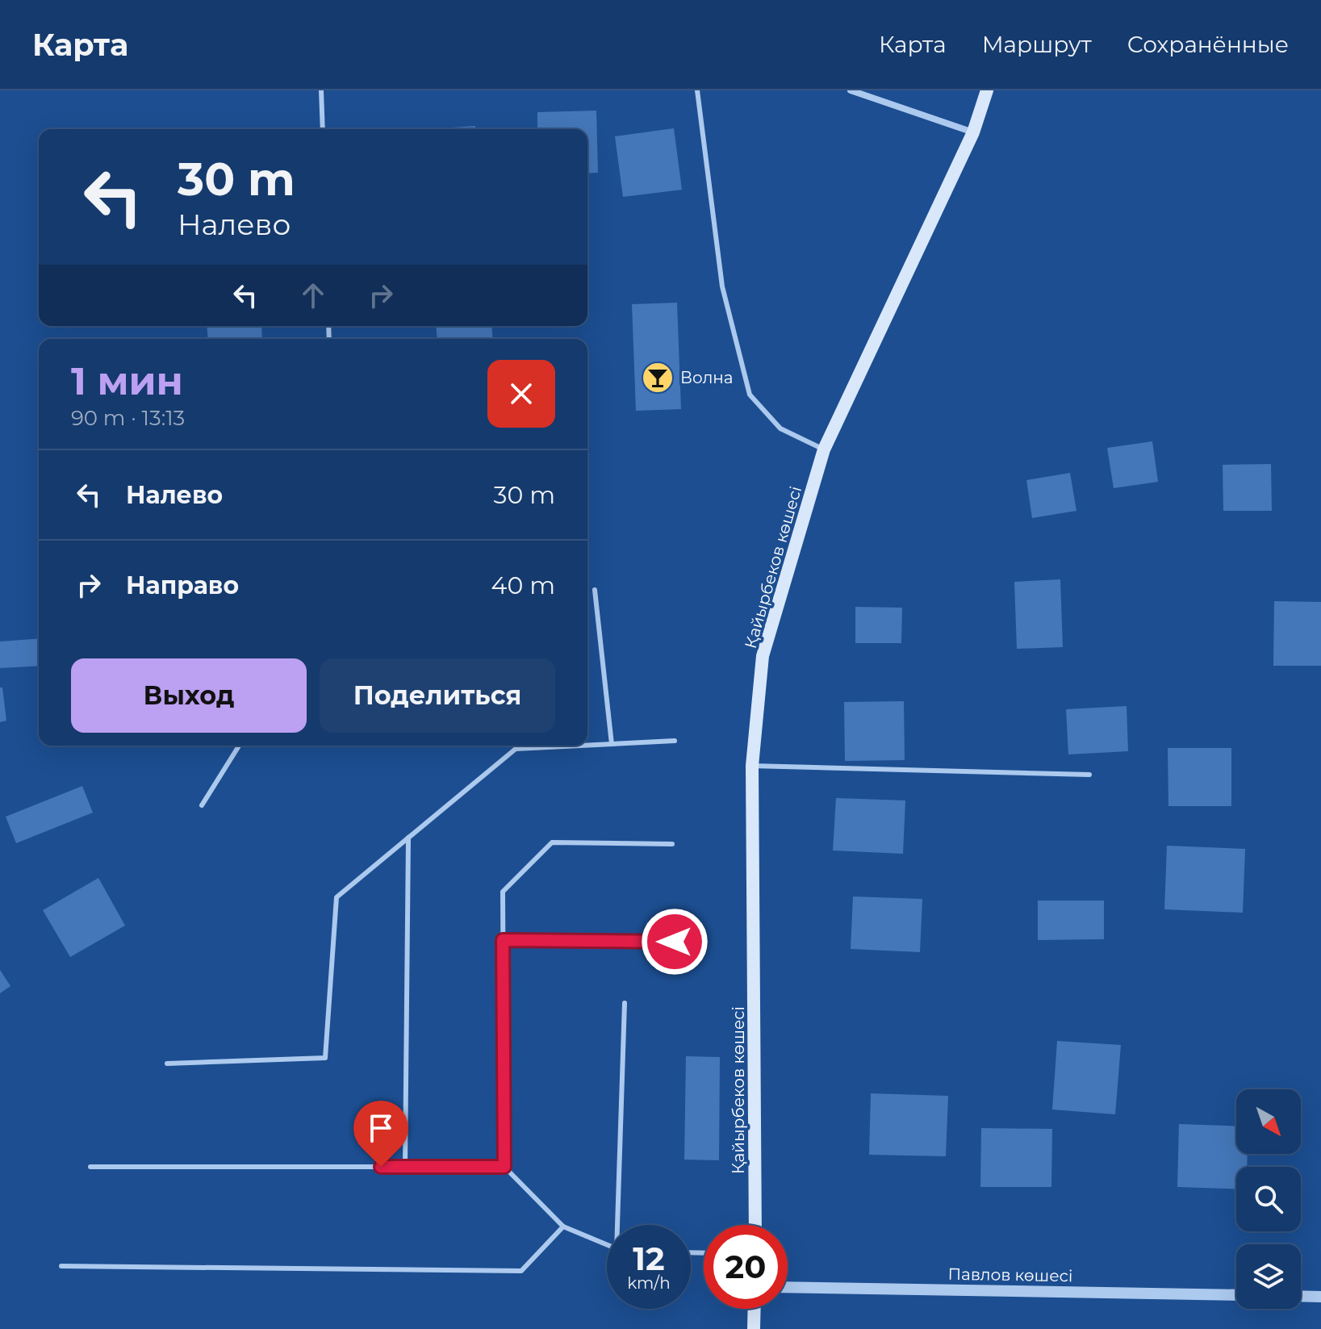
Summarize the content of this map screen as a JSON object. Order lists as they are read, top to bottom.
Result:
{
  "streets": {
    "main road": ["Қайырбеков көшесі"],
    "street": ["Павлов көшесі"]
  },
  "places": {
    "bar": ["Волна"]
  },
  "north": "bottom right",
  "page": {
    "header": "Карта",
    "nav": ["Карта", "Маршрут", "Сохранённые"],
    "turn": ["30 m", "Налево"],
    "heading": ["1 мин", "90 m · 13:13"],
    "list": [
      {
        "name": "Налево",
        "value": "30 m"
      },
      {
        "name": "Направо",
        "value": "40 m"
      }
    ],
    "buttons": ["Выход", "Поделиться"],
    "speed": "12 km/h",
    "limit": "20"
  }
}
